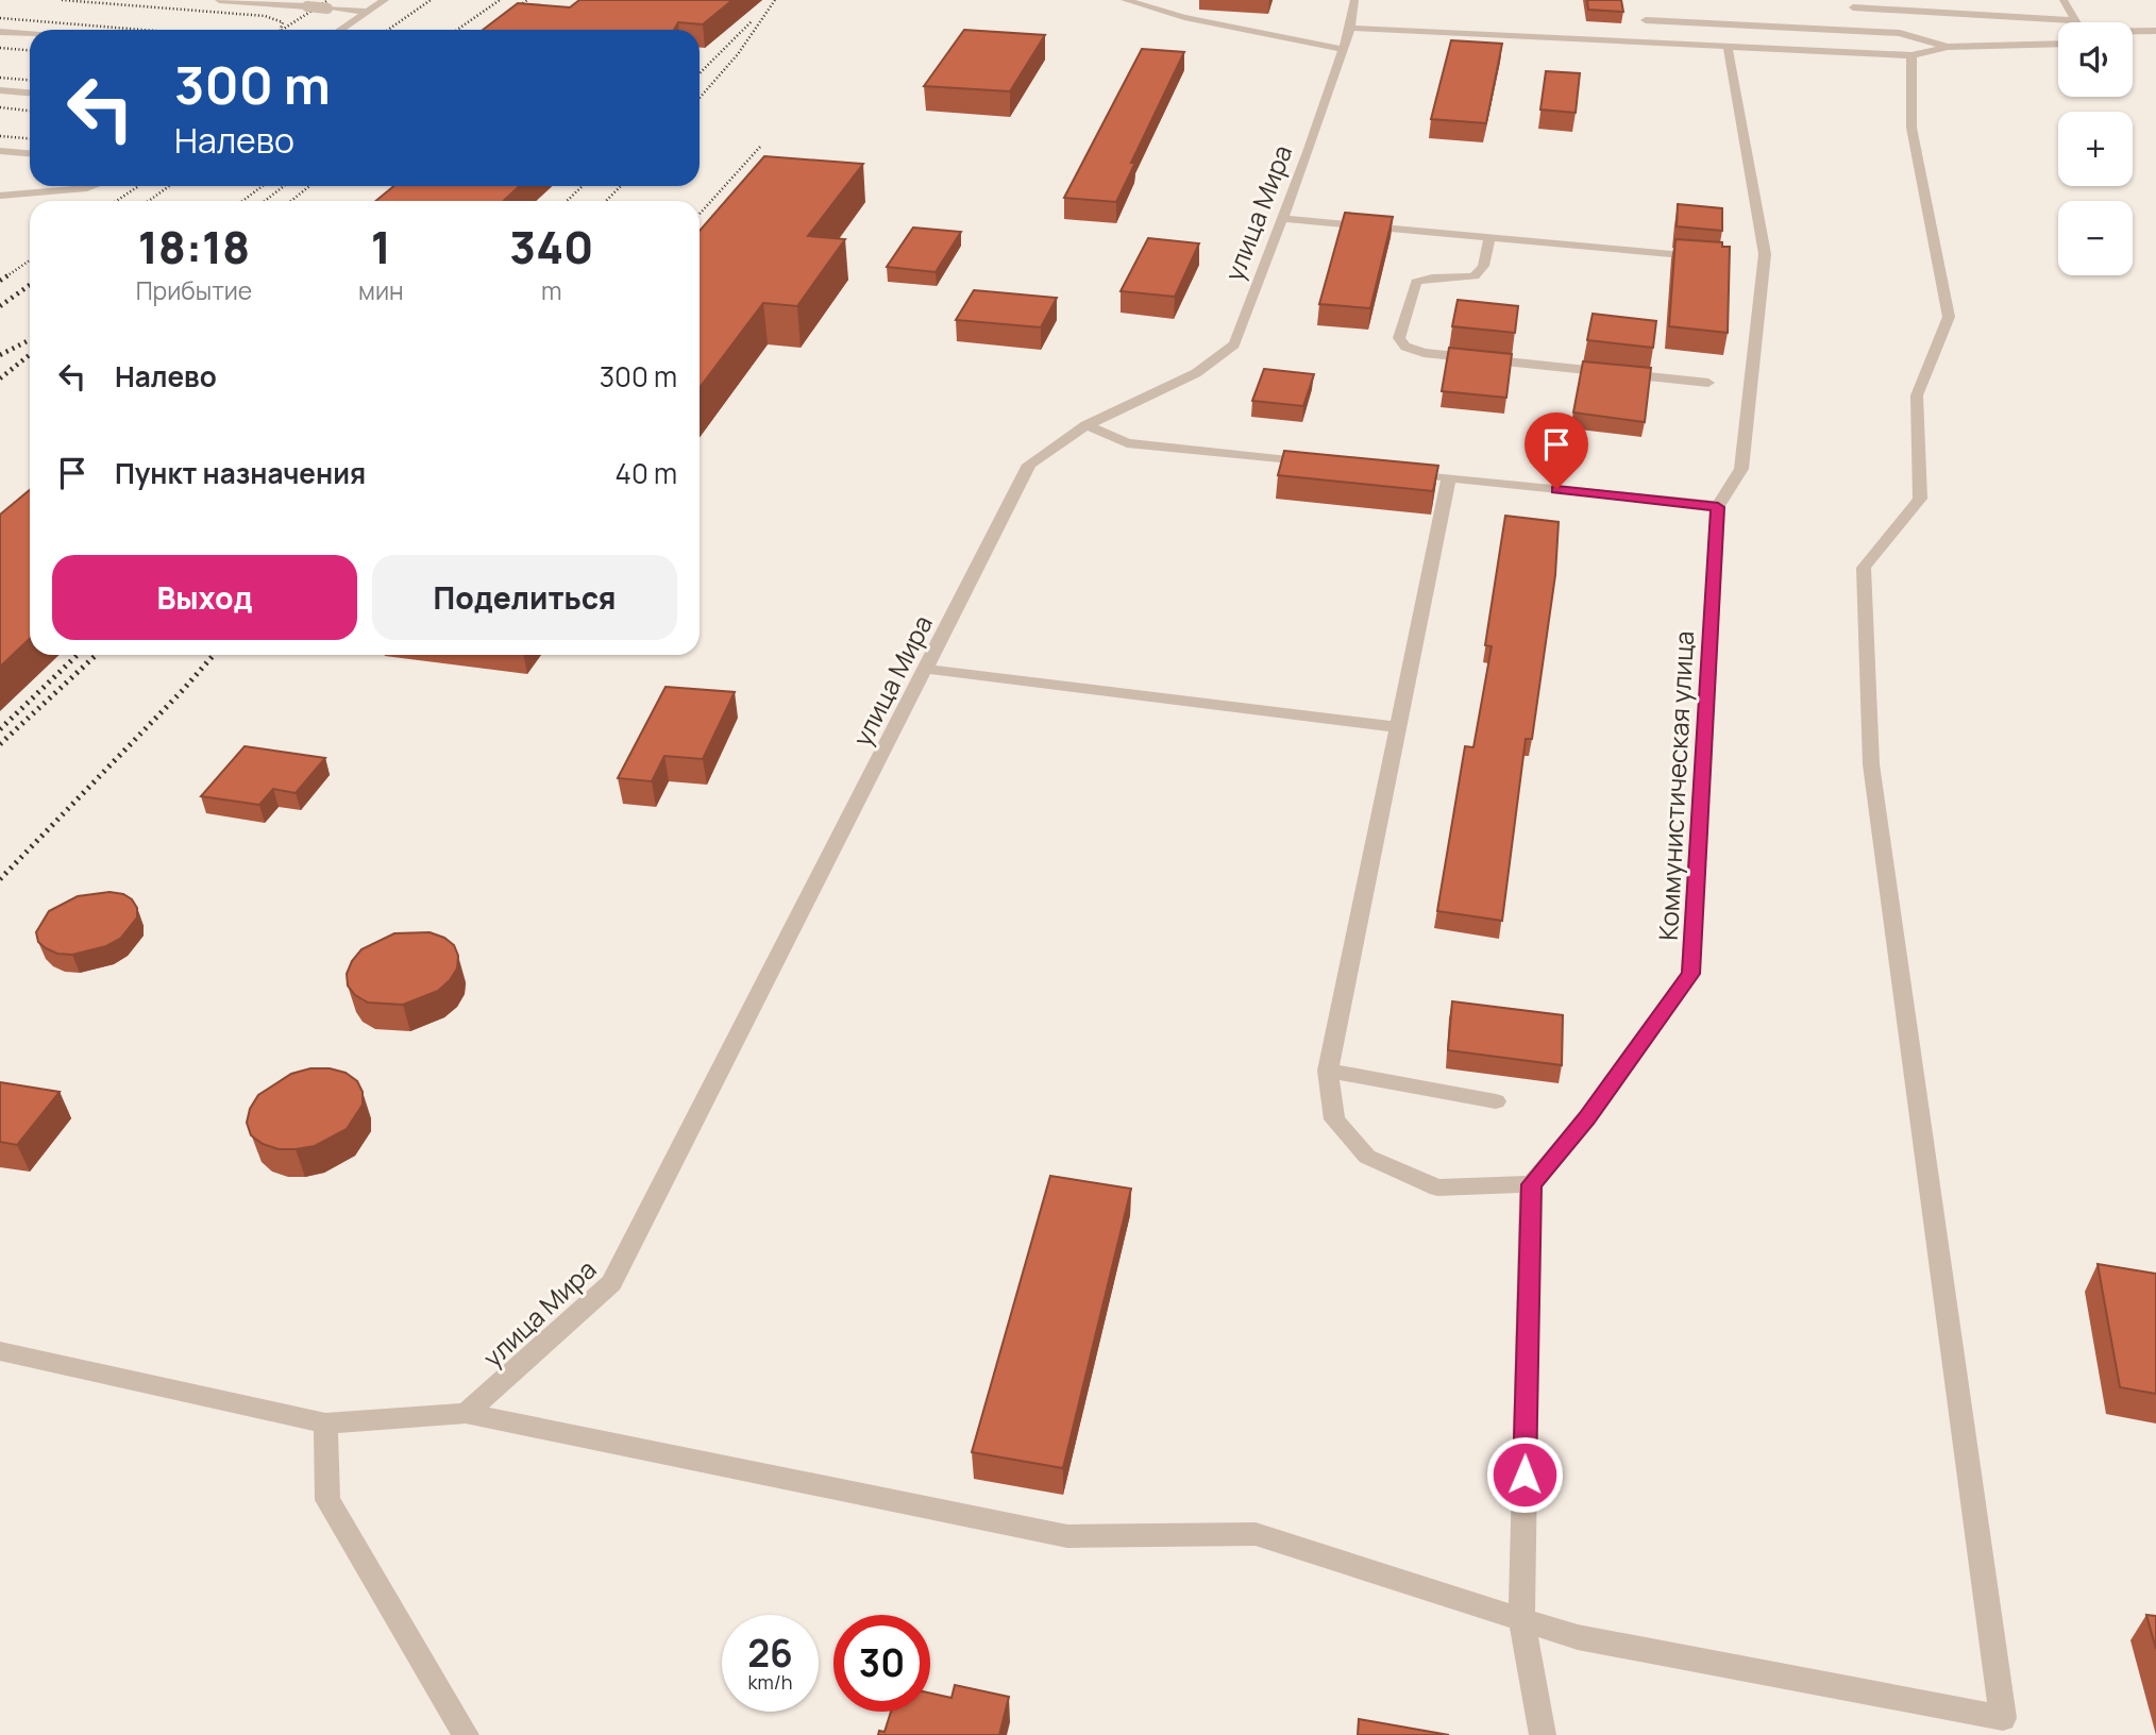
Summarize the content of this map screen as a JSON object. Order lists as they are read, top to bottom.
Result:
{
  "streets": {
    "street": ["улица Мира", "Коммунистическая улица"]
  },
  "page": {
    "map_buttons": ["+", "−"],
    "turn": ["300 m", "Налево"],
    "eta": [
      "18:18",
      "Прибытие",
      "1",
      "мин",
      "340",
      "m"
    ],
    "list": [
      {
        "name": "Налево",
        "value": "300 m"
      },
      {
        "name": "Пункт назначения",
        "value": "40 m"
      }
    ],
    "buttons": ["Выход", "Поделиться"],
    "speed": "26 km/h",
    "limit": "30"
  }
}
